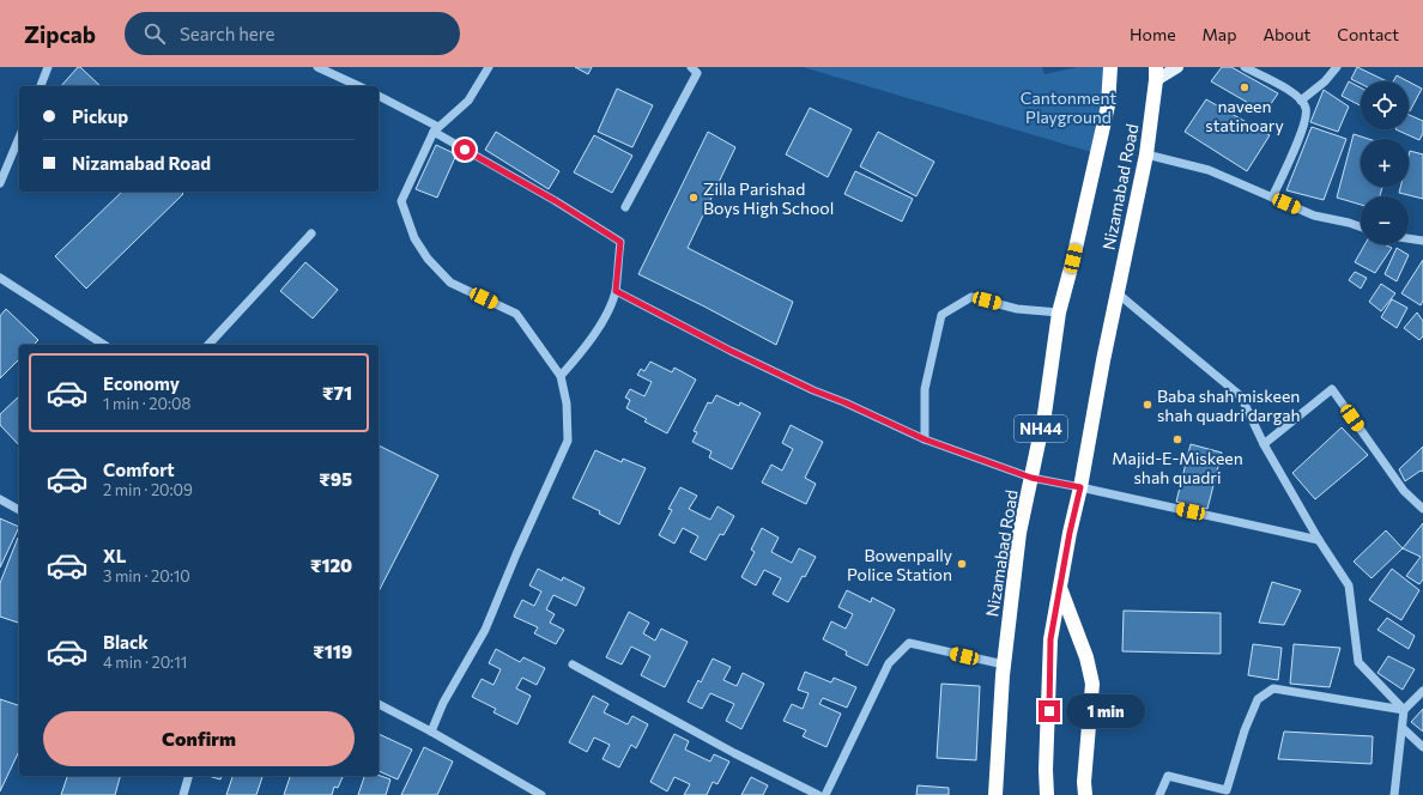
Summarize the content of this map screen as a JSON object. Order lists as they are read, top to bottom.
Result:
{
  "streets": {
    "highway": ["Nizamabad Road", "NH44"]
  },
  "parks": ["Cantonment Playground"],
  "places": [
    "naveen statinoary",
    "Zilla Parishad Boys High School",
    "Baba shah miskeen shah quadri dargah",
    "Majid-E-Miskeen shah quadri",
    "Bowenpally Police Station"
  ],
  "page": {
    "header": "Zipcab",
    "search": "Search here",
    "nav": [
      "Home",
      "Map",
      "About",
      "Contact"
    ],
    "map_buttons": ["+", "−"],
    "banner": ["Pickup", "Nizamabad Road"],
    "list": [
      {
        "name": "Economy",
        "note": "1 min · 20:08",
        "value": "₹71"
      },
      {
        "name": "Comfort",
        "note": "2 min · 20:09",
        "value": "₹95"
      },
      {
        "name": "XL",
        "note": "3 min · 20:10",
        "value": "₹120"
      },
      {
        "name": "Black",
        "note": "4 min · 20:11",
        "value": "₹119"
      }
    ],
    "bubble": "1 min",
    "buttons": "Confirm"
  }
}
